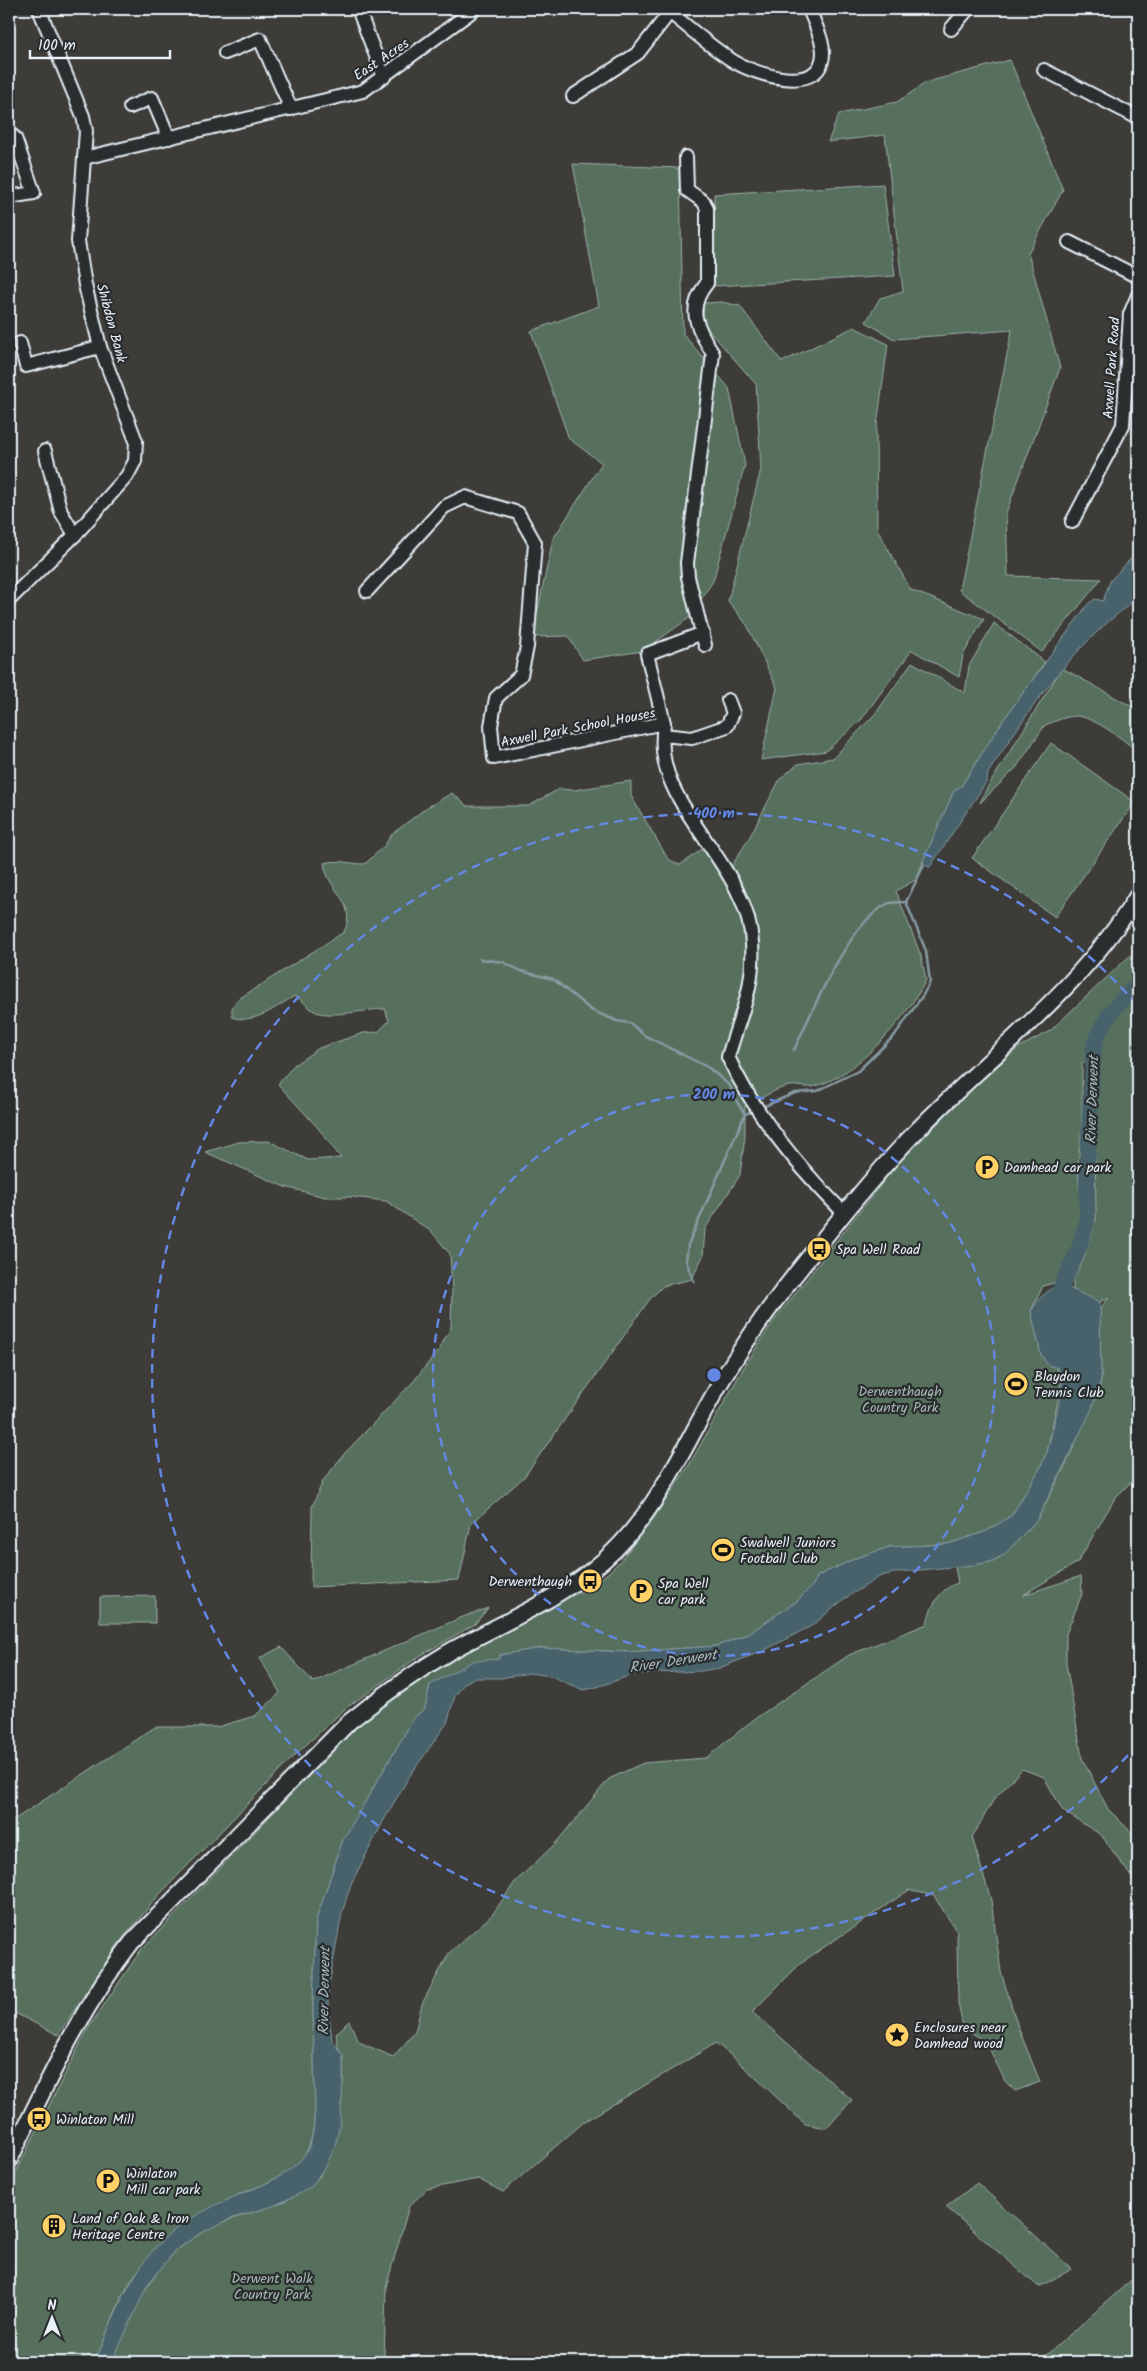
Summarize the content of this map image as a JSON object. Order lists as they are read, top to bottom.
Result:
{
  "streets": {
    "street": [
      "East Acres",
      "Shibdon Bank",
      "Axwell Park Road",
      "Axwell Park School Houses"
    ]
  },
  "crossings": [
    ["East Acres", "Shibdon Bank"]
  ],
  "water": ["River Derwent"],
  "parks": ["Derwenthaugh Country Park", "Derwent Walk Country Park"],
  "places": {
    "parking": ["Damhead car park", "Spa Well car park", "Winlaton Mill car park"],
    "bus stop": ["Spa Well Road", "Derwenthaugh", "Winlaton Mill"],
    "sports": ["Blaydon Tennis Club", "Swalwell Juniors Football Club"],
    "place": ["Enclosures near Damhead wood"],
    "building": ["Land of Oak & Iron Heritage Centre"]
  },
  "scale_bar": "100 m",
  "north": "top",
  "rings": ["400 m", "200 m"]
}
